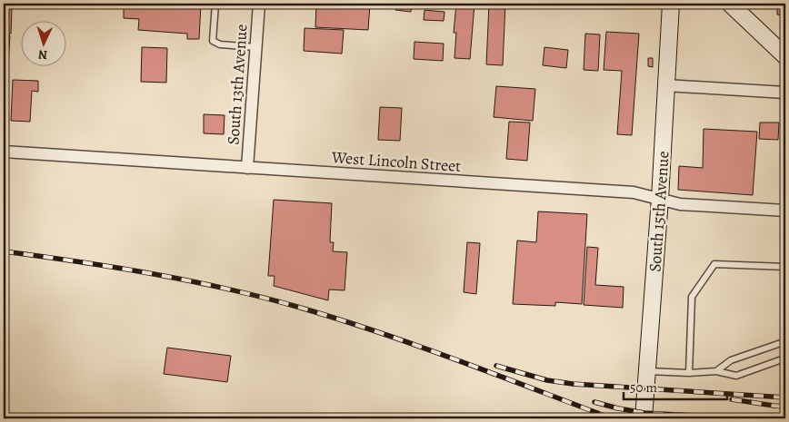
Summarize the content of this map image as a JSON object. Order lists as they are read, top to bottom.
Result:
{
  "streets": {
    "main road": ["South 15th Avenue"],
    "street": ["South 13th Avenue", "West Lincoln Street"]
  },
  "crossings": [
    ["South 13th Avenue", "West Lincoln Street"],
    ["West Lincoln Street", "South 15th Avenue"]
  ],
  "scale_bar": "50 m",
  "north": "bottom"
}
